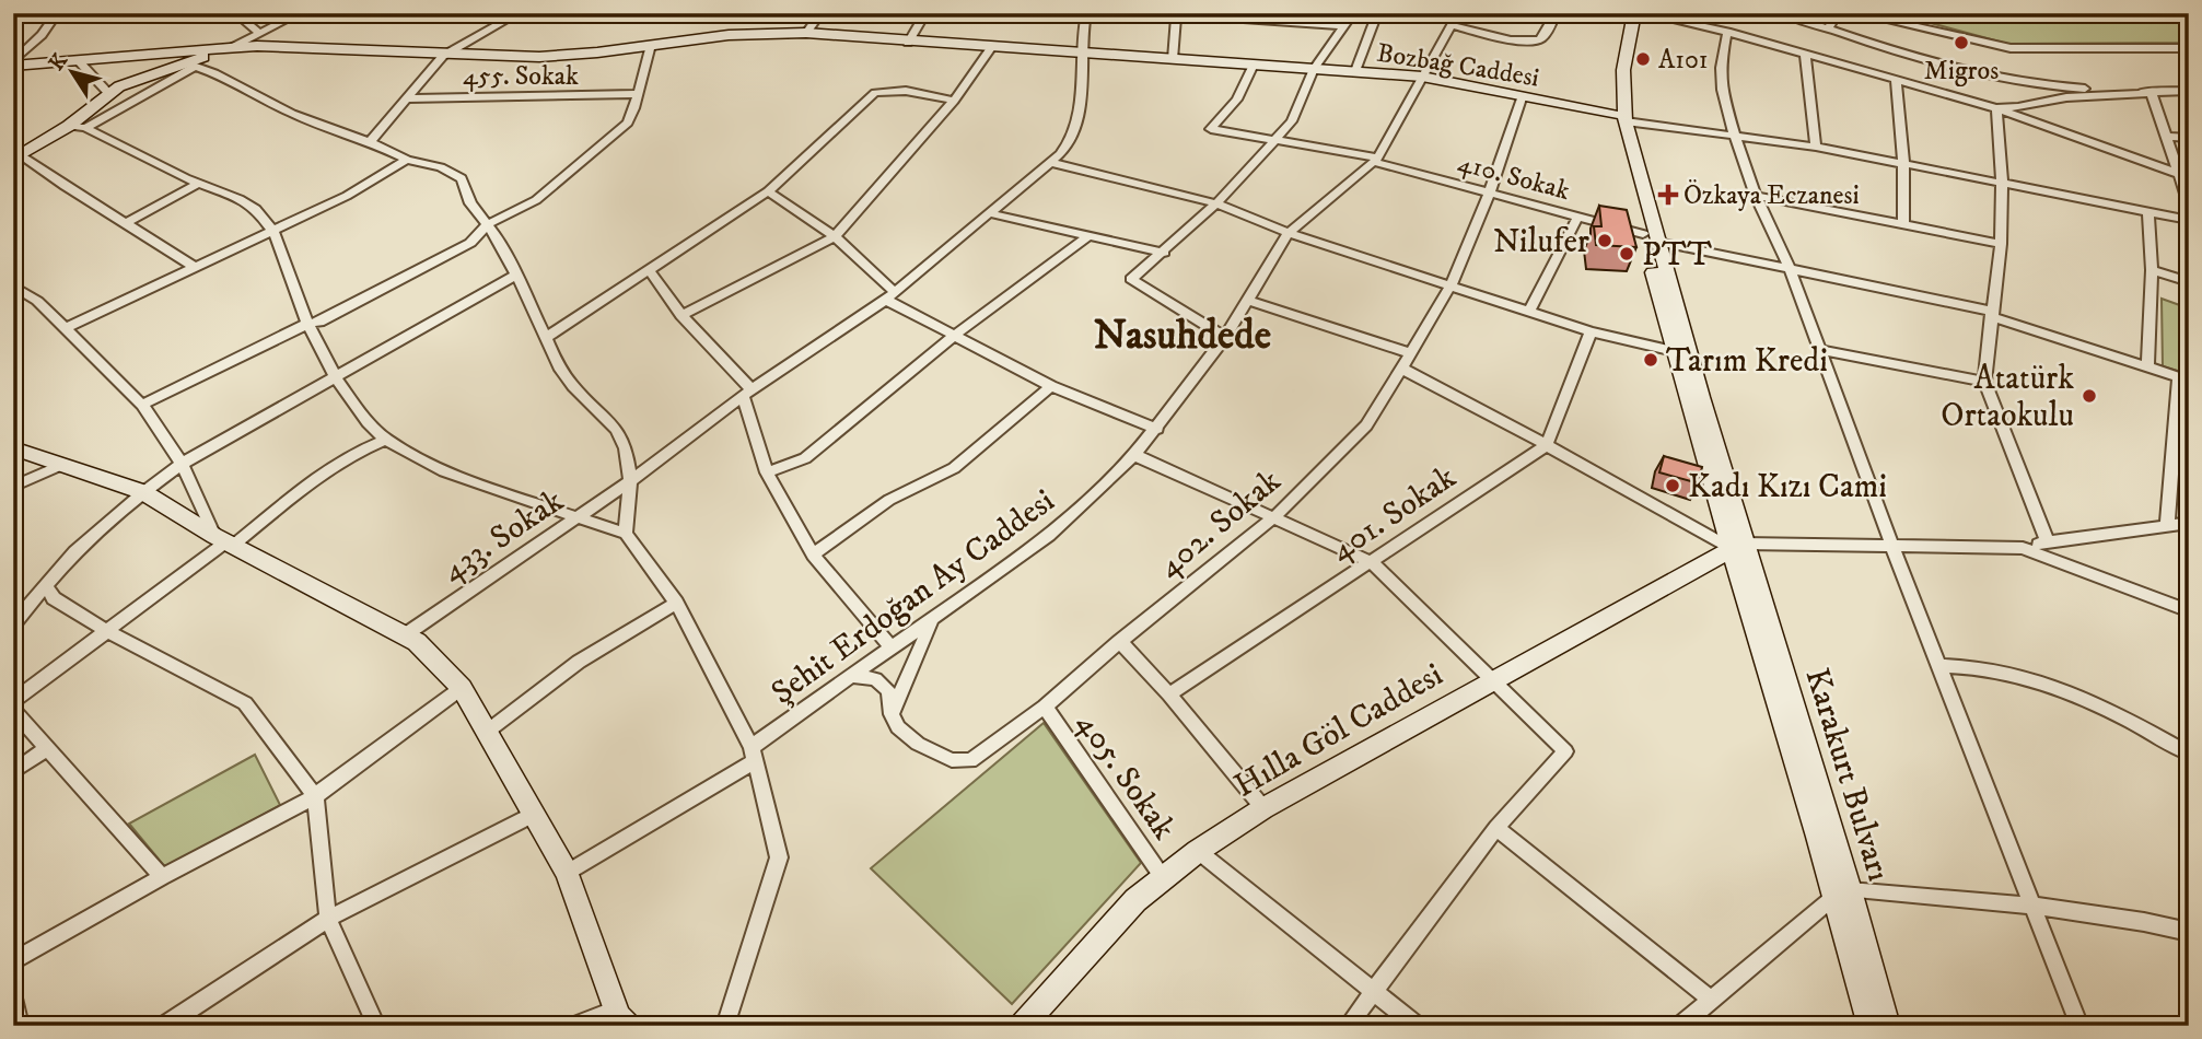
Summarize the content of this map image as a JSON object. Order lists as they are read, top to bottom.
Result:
{
  "streets": {
    "street": [
      "Bozbağ Caddesi",
      "455. Sokak",
      "410. Sokak",
      "401. Sokak",
      "402. Sokak",
      "433. Sokak",
      "Şehit Erdoğan Ay Caddesi",
      "Hılla Göl Caddesi",
      "Karakurt Bulvarı",
      "405. Sokak"
    ]
  },
  "crossings": [
    ["Bozbağ Caddesi", "410. Sokak"],
    ["Bozbağ Caddesi", "402. Sokak"],
    ["Bozbağ Caddesi", "433. Sokak"],
    ["Bozbağ Caddesi", "Şehit Erdoğan Ay Caddesi"],
    ["410. Sokak", "402. Sokak"],
    ["410. Sokak", "Şehit Erdoğan Ay Caddesi"],
    ["402. Sokak", "405. Sokak"],
    ["Hılla Göl Caddesi", "Karakurt Bulvarı"],
    ["Hılla Göl Caddesi", "405. Sokak"]
  ],
  "districts": ["Nasuhdede"],
  "places": {
    "other": [
      "Migros",
      "A101",
      "Nilufer",
      "PTT",
      "Tarım Kredi",
      "Atatürk Ortaokulu",
      "Kadı Kızı Cami"
    ],
    "health": ["Özkaya Eczanesi"]
  },
  "north": "top left"
}
